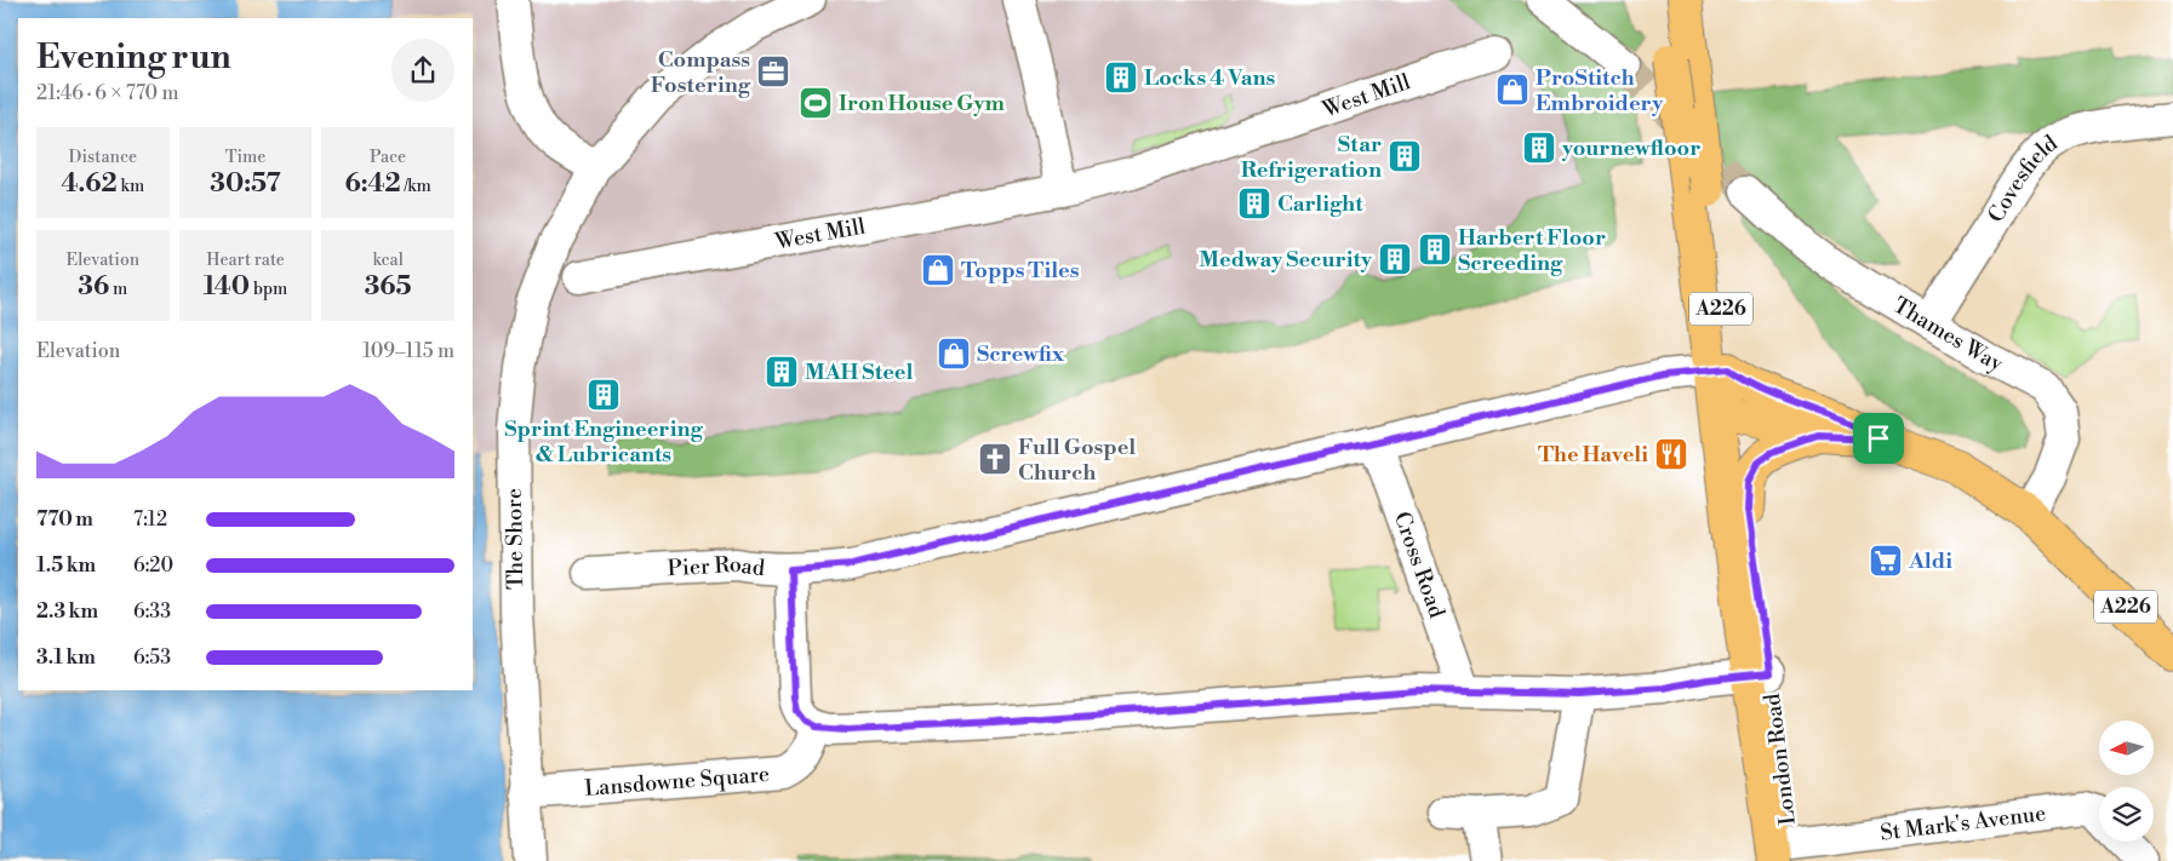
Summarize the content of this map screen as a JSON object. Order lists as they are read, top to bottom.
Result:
{
  "streets": {
    "main road": ["A226", "London Road"],
    "street": [
      "West Mill",
      "Covesfield",
      "Thames Way",
      "The Shore",
      "Cross Road",
      "Pier Road",
      "Lansdowne Square",
      "St Mark's Avenue"
    ]
  },
  "crossings": [
    ["Covesfield", "Thames Way"],
    ["A226", "Thames Way"],
    ["A226", "Pier Road"],
    ["A226", "London Road"],
    ["The Shore", "Lansdowne Square"],
    ["Cross Road", "Pier Road"],
    ["Pier Road", "London Road"],
    ["London Road", "St Mark's Avenue"]
  ],
  "places": {
    "office": ["Compass Fostering"],
    "building": [
      "Locks 4 Vans",
      "yournewfloor",
      "Star Refrigeration",
      "Carlight",
      "Harbert Floor Screeding",
      "Medway Security",
      "MAH Steel",
      "Sprint Engineering & Lubricants"
    ],
    "shop": ["ProStitch Embroidery", "Topps Tiles", "Screwfix"],
    "sports": ["Iron House Gym"],
    "restaurant": ["The Haveli"],
    "church": ["Full Gospel Church"],
    "supermarket": ["Aldi"]
  },
  "north": "left",
  "page": {
    "heading": ["Evening run", "21:46 · 6 × 770 m"],
    "stats": [
      ["Distance", "4.62 km"],
      ["Time", "30:57"],
      ["Pace", "6:42 /km"],
      ["Elevation", "36 m"],
      ["Heart rate", "140 bpm"],
      ["kcal", "365"]
    ],
    "chart": ["Elevation", "109–115 m"],
    "list": [
      {
        "name": "770 m",
        "note": "7:12"
      },
      {
        "name": "1.5 km",
        "note": "6:20"
      },
      {
        "name": "2.3 km",
        "note": "6:33"
      },
      {
        "name": "3.1 km",
        "note": "6:53"
      }
    ]
  }
}
